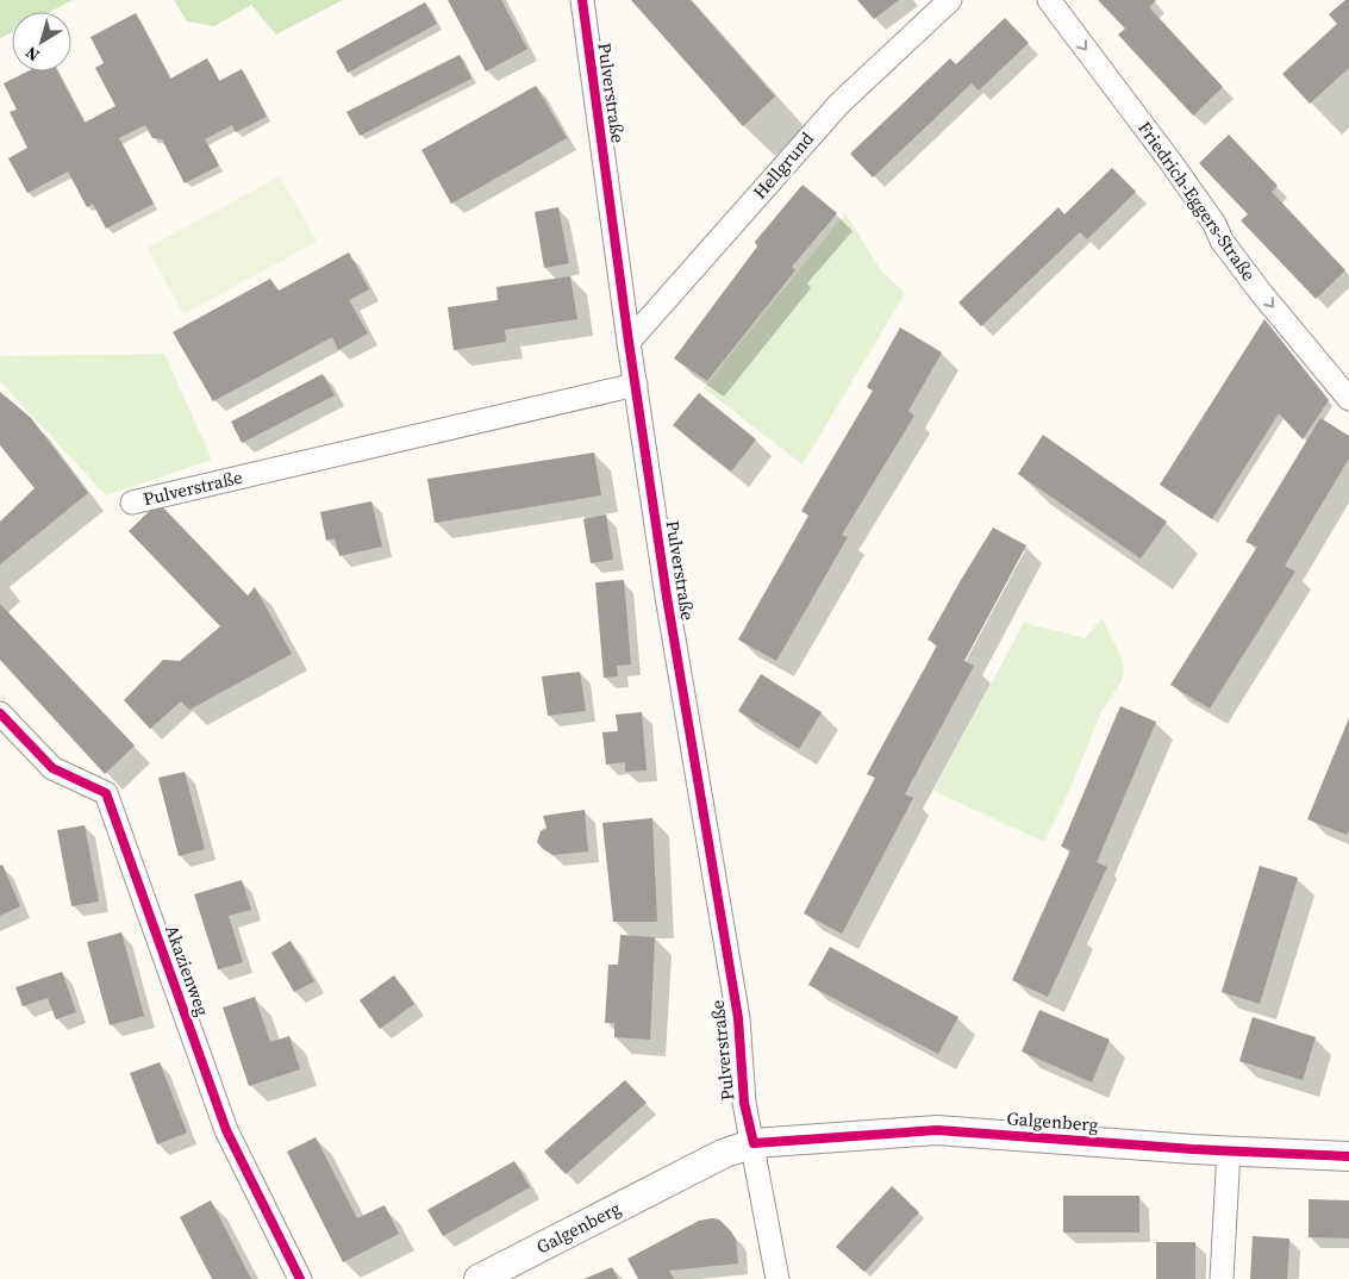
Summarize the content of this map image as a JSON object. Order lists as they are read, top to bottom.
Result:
{
  "streets": {
    "street": [
      "Pulverstraße",
      "Hellgrund",
      "Friedrich-Eggers-Straße",
      "Akazienweg",
      "Galgenberg"
    ]
  },
  "crossings": [
    ["Pulverstraße", "Hellgrund"],
    ["Pulverstraße", "Galgenberg"]
  ],
  "one_way": ["Friedrich-Eggers-Straße"],
  "north": "bottom left"
}
